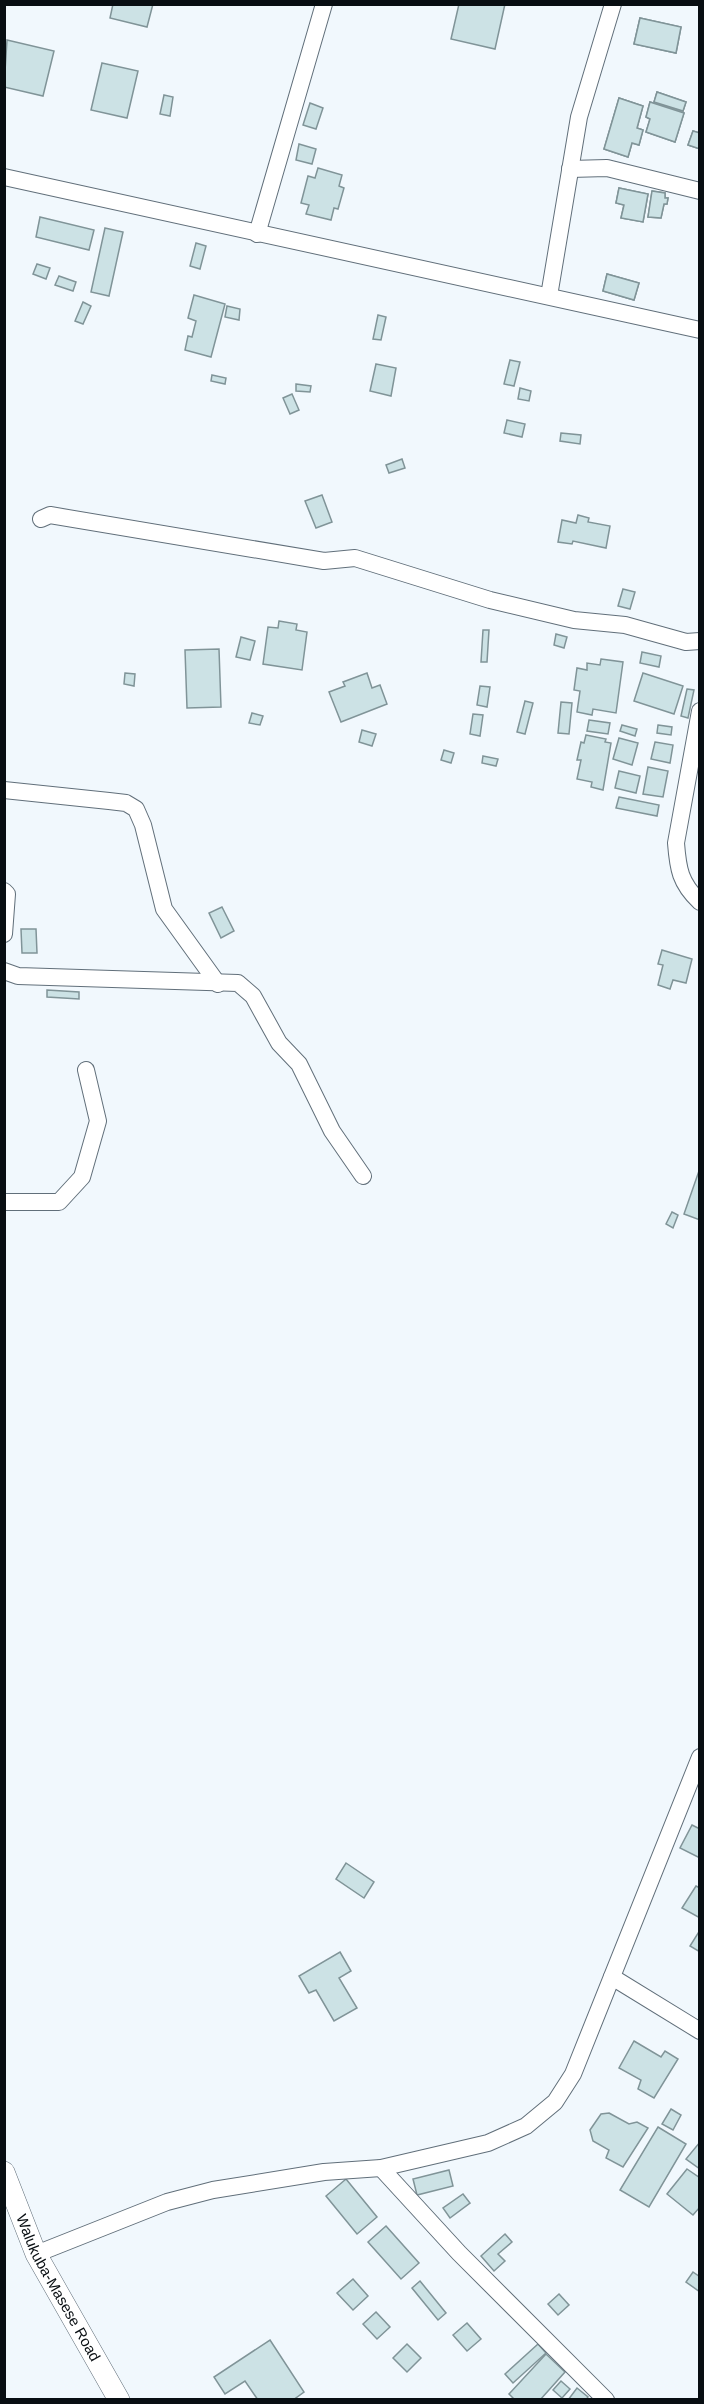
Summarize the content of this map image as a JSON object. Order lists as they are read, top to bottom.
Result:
{
  "streets": {
    "street": ["Walukuba-Masese Road"]
  }
}
